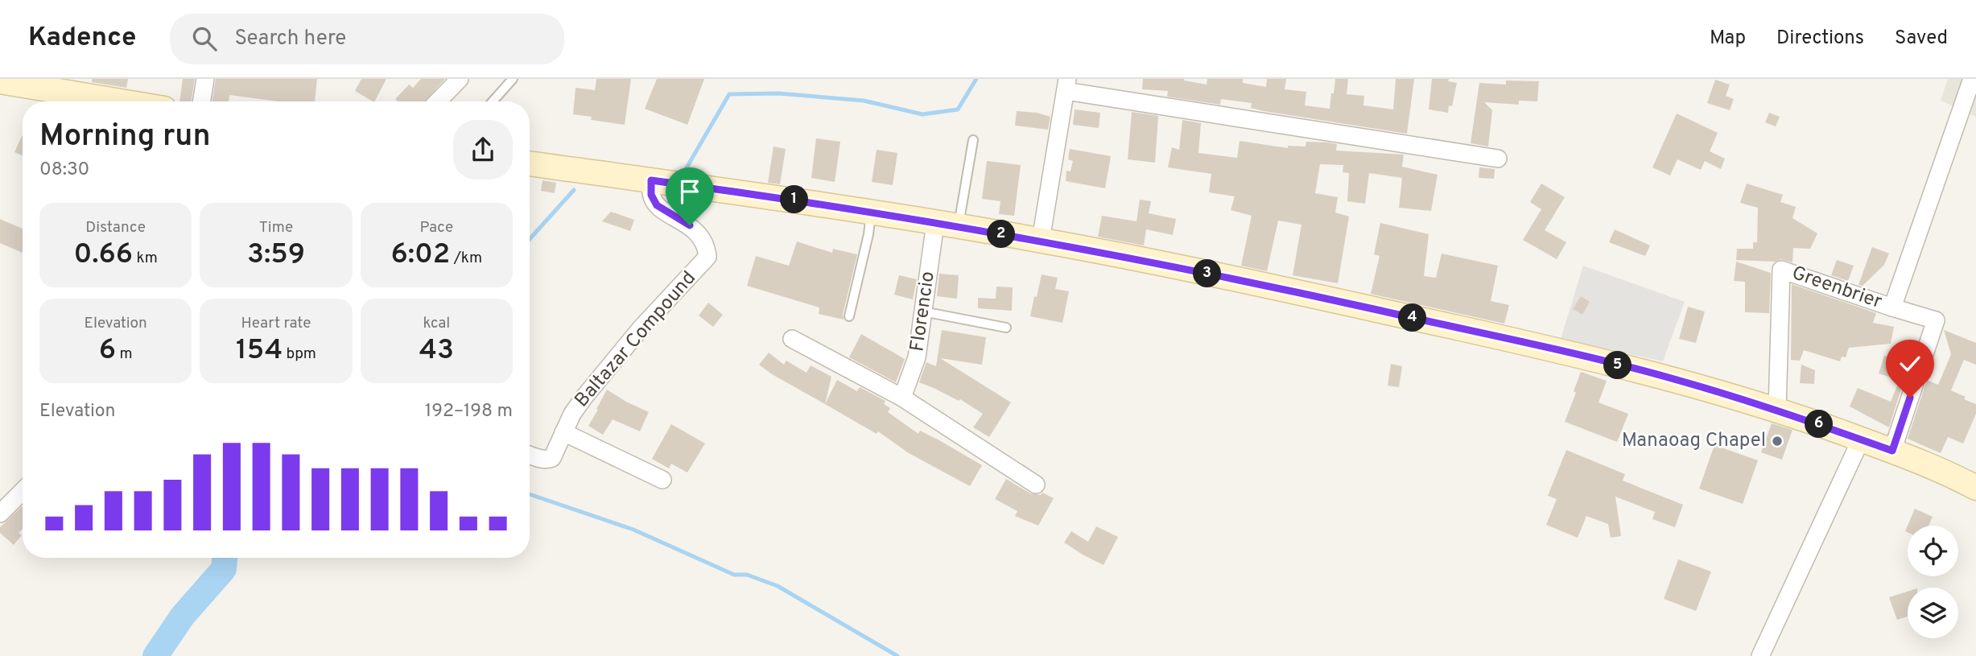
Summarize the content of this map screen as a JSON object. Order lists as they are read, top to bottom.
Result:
{
  "streets": {
    "street": ["Greenbrier", "Florencio", "Baltazar Compound"]
  },
  "places": ["Manaoag Chapel"],
  "page": {
    "header": "Kadence",
    "search": "Search here",
    "nav": ["Map", "Directions", "Saved"],
    "heading": ["Morning run", "08:30"],
    "pins": [
      "1",
      "2",
      "3",
      "4",
      "5",
      "6"
    ],
    "stats": [
      ["Distance", "0.66 km"],
      ["Time", "3:59"],
      ["Pace", "6:02 /km"],
      ["Elevation", "6 m"],
      ["Heart rate", "154 bpm"],
      ["kcal", "43"]
    ],
    "chart": ["Elevation", "192–198 m"]
  }
}
